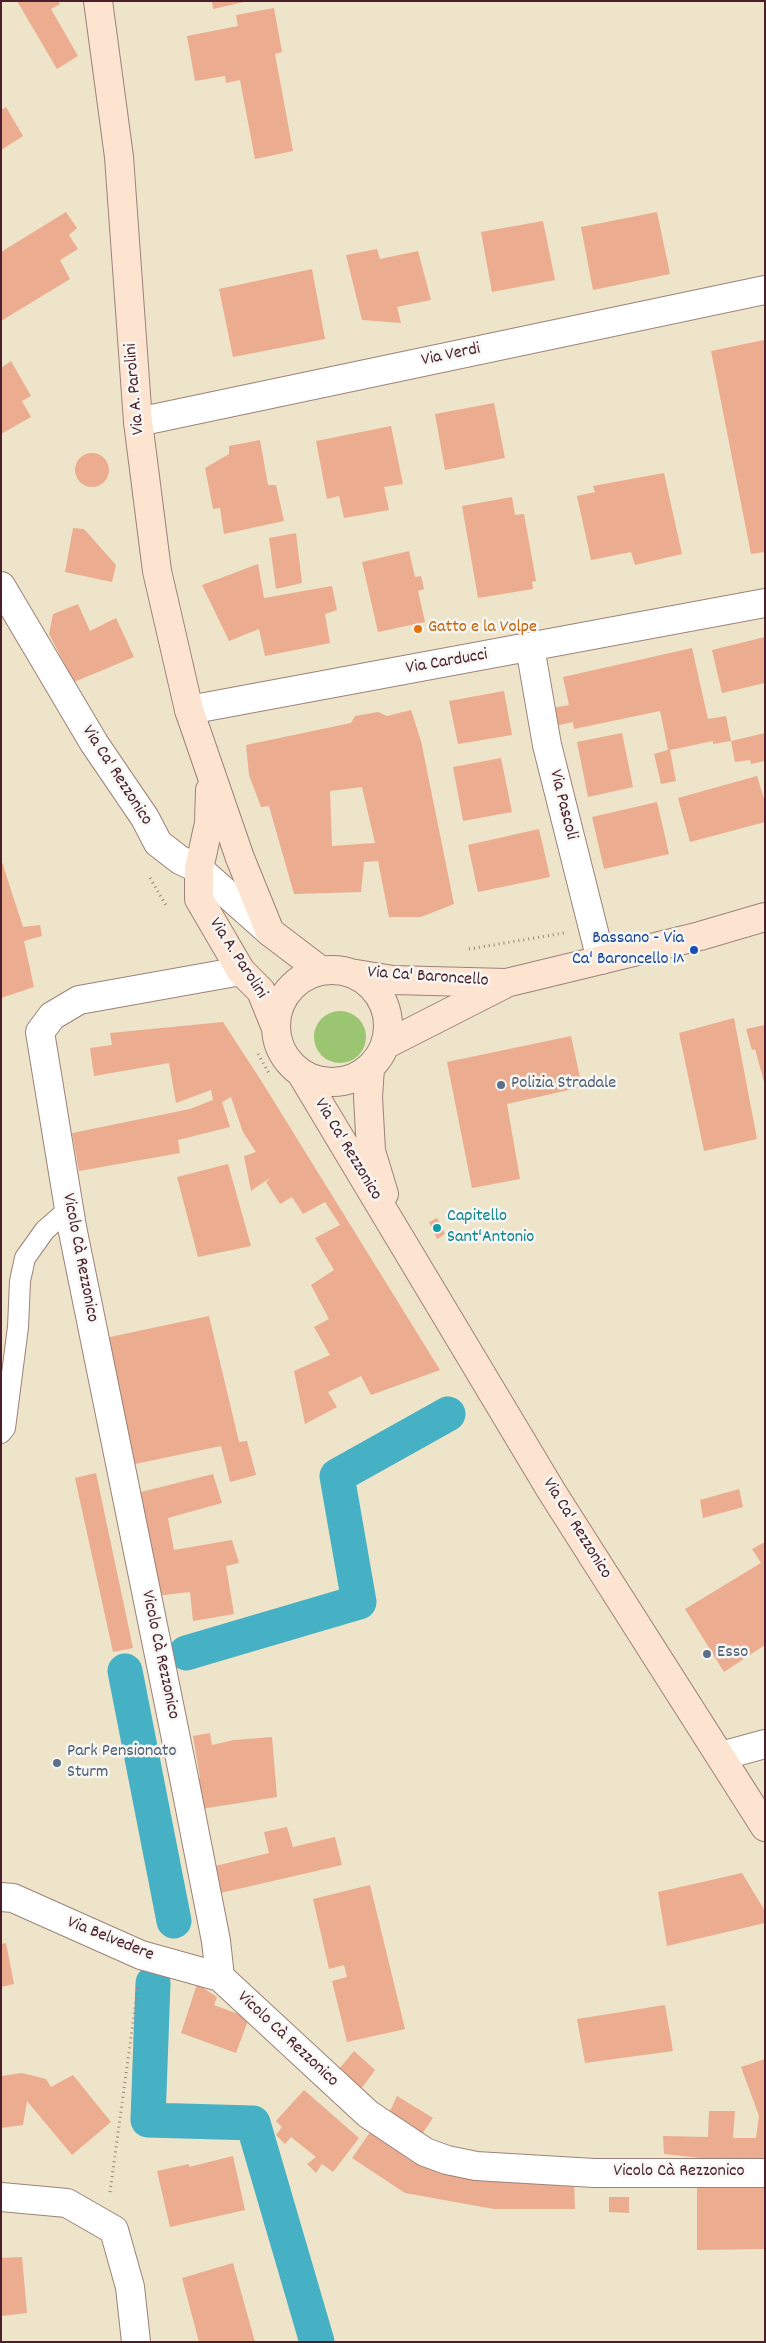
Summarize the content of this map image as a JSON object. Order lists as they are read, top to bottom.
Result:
{
  "streets": {
    "main road": ["Via A. Parolini", "Via Ca' Rezzonico", "Via Ca' Baroncello"],
    "street": [
      "Via Verdi",
      "Via Carducci",
      "Via Pascoli",
      "Vicolo Cà Rezzonico",
      "Via Belvedere"
    ]
  },
  "crossings": [
    ["Via Verdi", "Via A. Parolini"],
    ["Via A. Parolini", "Via Carducci"],
    ["Via A. Parolini", "Via Ca' Rezzonico"],
    ["Via A. Parolini", "Via Ca' Baroncello"],
    ["Via A. Parolini", "Vicolo Cà Rezzonico"],
    ["Via Carducci", "Via Pascoli"],
    ["Via Ca' Rezzonico", "Via Ca' Baroncello"],
    ["Via Pascoli", "Via Ca' Baroncello"],
    ["Vicolo Cà Rezzonico", "Via Belvedere"]
  ],
  "places": [
    "Gatto e la Volpe",
    "Bassano - Via Ca' Baroncello 1^",
    "Polizia Stradale",
    "Capitello Sant'Antonio",
    "Esso",
    "Park Pensionato Sturm"
  ]
}
